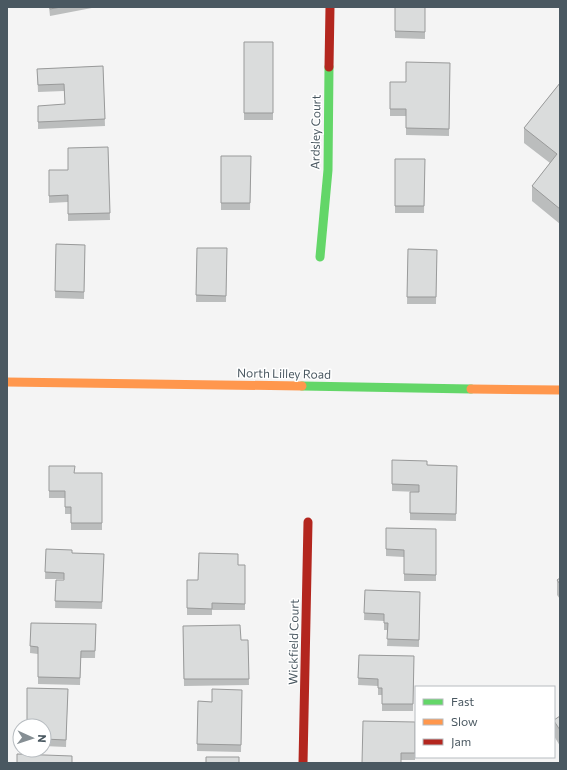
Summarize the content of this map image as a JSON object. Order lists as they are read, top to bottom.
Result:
{
  "streets": {
    "street": ["Ardsley Court", "North Lilley Road", "Wickfield Court"]
  },
  "legend": ["Fast", "Slow", "Jam"],
  "north": "right"
}
